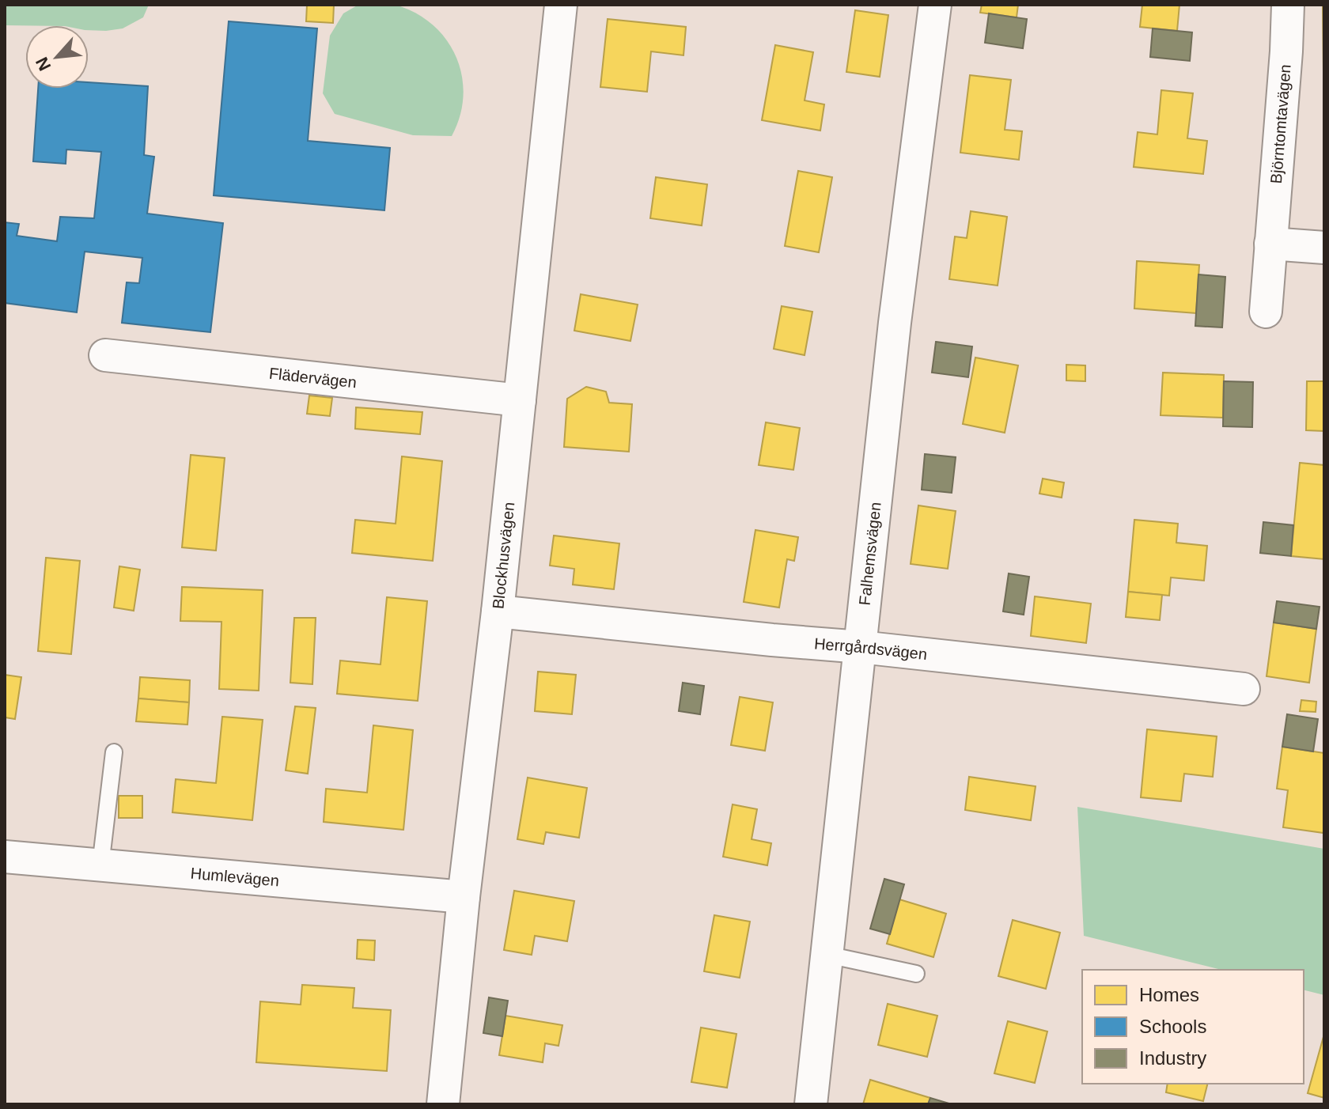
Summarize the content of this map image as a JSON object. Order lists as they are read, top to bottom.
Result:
{
  "streets": {
    "street": [
      "Björntomtavägen",
      "Flädervägen",
      "Blockhusvägen",
      "Falhemsvägen",
      "Herrgårdsvägen",
      "Humlevägen"
    ]
  },
  "crossings": [
    ["Flädervägen", "Blockhusvägen"],
    ["Blockhusvägen", "Herrgårdsvägen"],
    ["Blockhusvägen", "Humlevägen"],
    ["Falhemsvägen", "Herrgårdsvägen"]
  ],
  "legend": ["Homes", "Schools", "Industry"],
  "north": "bottom left"
}
